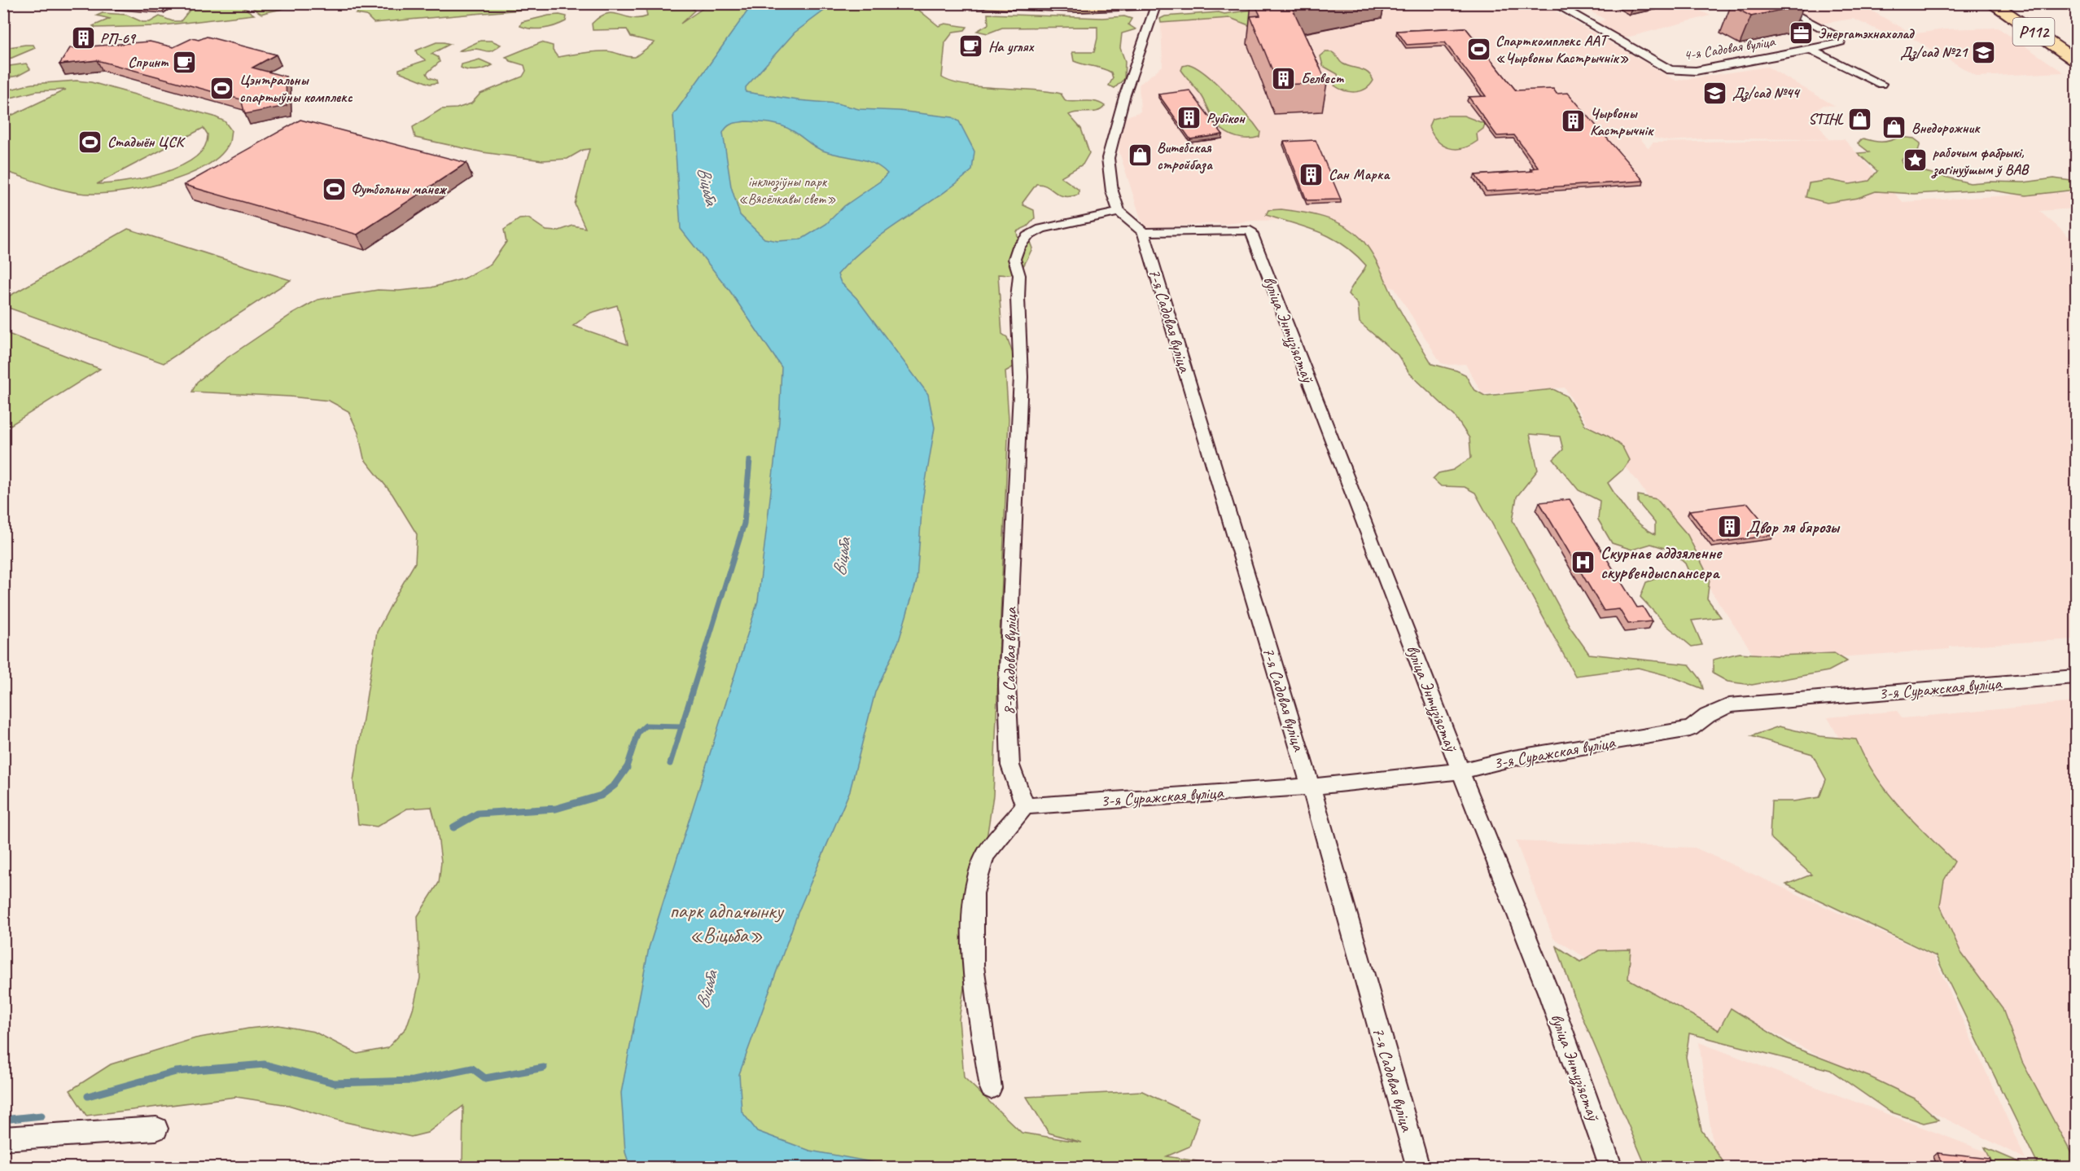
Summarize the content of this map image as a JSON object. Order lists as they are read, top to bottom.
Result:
{
  "streets": {
    "main road": ["Р112"],
    "street": [
      "4-я Садовая вуліца",
      "7-я Садовая вуліца",
      "вуліца Энтузіястаў",
      "8-я Садовая вуліца",
      "3-я Суражская вуліца"
    ]
  },
  "crossings": [
    ["7-я Садовая вуліца", "вуліца Энтузіястаў"],
    ["7-я Садовая вуліца", "3-я Суражская вуліца"],
    ["вуліца Энтузіястаў", "3-я Суражская вуліца"],
    ["8-я Садовая вуліца", "3-я Суражская вуліца"]
  ],
  "water": ["Віцьба"],
  "parks": ["інклюзіўны парк «Вясёлкавы свет»", "парк адпачынку «Віцьба»"],
  "places": {
    "office": ["Энергатэхнахолад"],
    "building": [
      "РП-69",
      "Белвест",
      "Рубікон",
      "Чырвоны Кастрычнік",
      "Сан Марка",
      "Двор ля бярозы"
    ],
    "cafe": ["На углях", "Спринт"],
    "sports": [
      "Спарткомплекс ААТ «Чырвоны Кастрычнік»",
      "Цэнтральны спартыўны комплекс",
      "Стадыён ЦСК",
      "Футбольны манеж"
    ],
    "school or university": ["Дз/сад №21", "Дз/сад №44"],
    "shop": ["STIHL", "Внедорожник", "Витебская стройбаза"],
    "place": ["рабочым фабрыкі, загінуўшым ў ВАВ"],
    "hospital": ["Скурнае аддзяленне скурвендыспансера"]
  }
}
